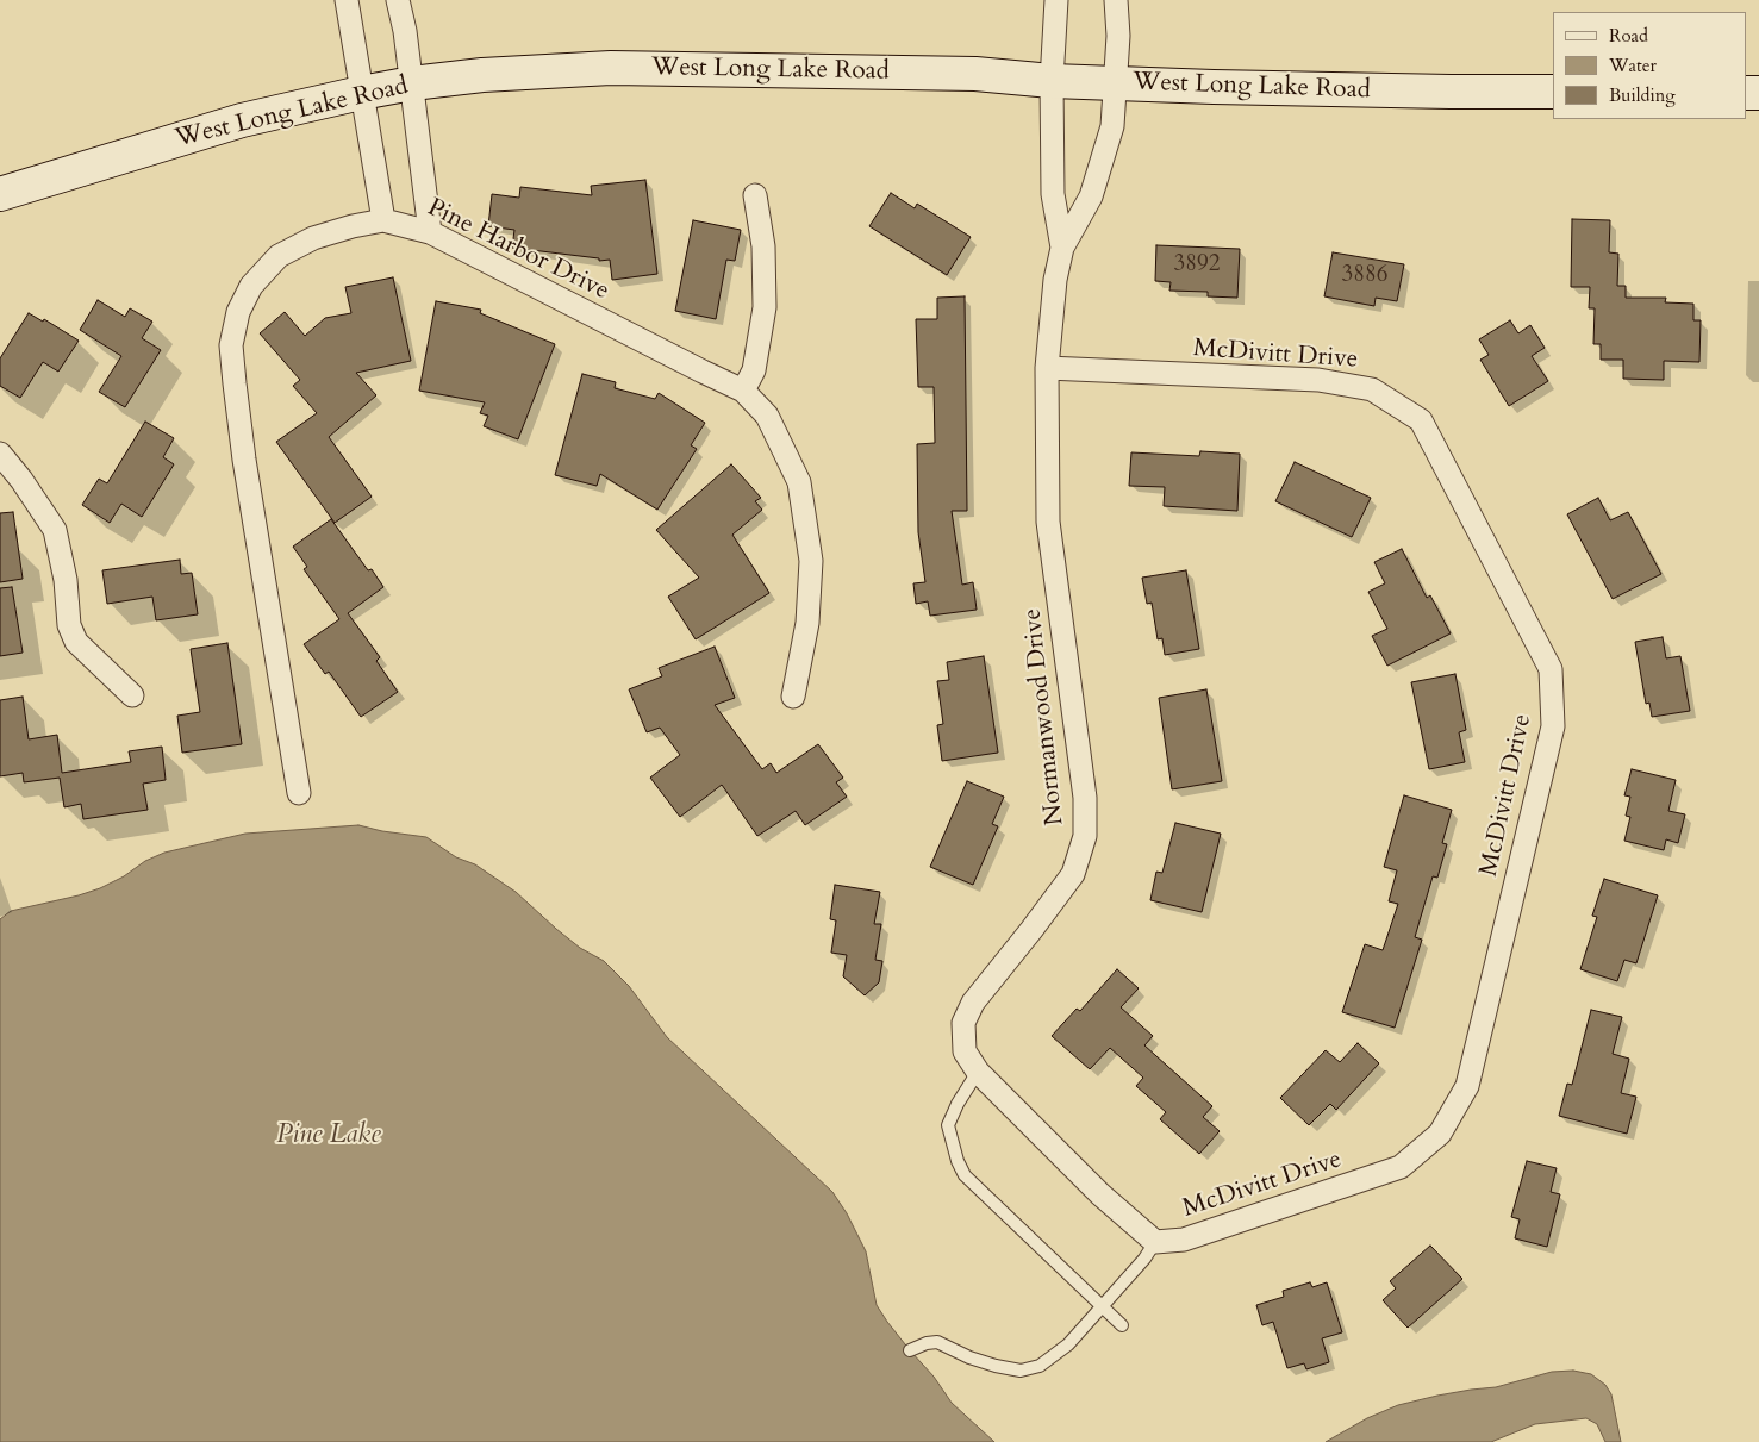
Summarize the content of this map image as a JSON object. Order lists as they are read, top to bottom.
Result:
{
  "streets": {
    "main road": ["West Long Lake Road"],
    "street": ["Pine Harbor Drive", "McDivitt Drive", "Normanwood Drive"]
  },
  "crossings": [
    ["West Long Lake Road", "Normanwood Drive"],
    ["McDivitt Drive", "Normanwood Drive"]
  ],
  "water": ["Pine Lake"],
  "house_numbers": ["3892", "3886"],
  "legend": ["Road", "Water", "Building"]
}
